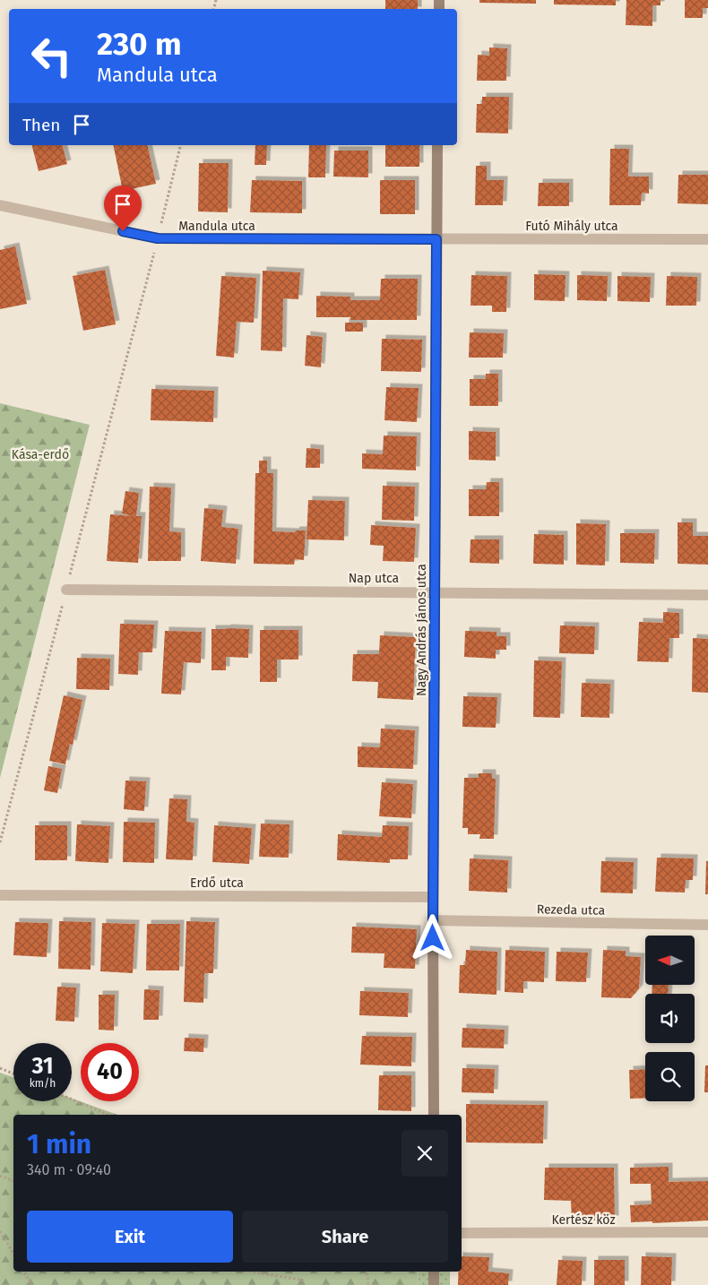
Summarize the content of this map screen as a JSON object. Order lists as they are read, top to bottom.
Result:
{
  "streets": {
    "street": [
      "Mandula utca",
      "Futó Mihály utca",
      "Nap utca",
      "Nagy András János utca",
      "Erdő utca",
      "Rezeda utca",
      "Kertész köz"
    ]
  },
  "crossings": [
    ["Mandula utca", "Futó Mihály utca"],
    ["Mandula utca", "Nagy András János utca"],
    ["Futó Mihály utca", "Nagy András János utca"],
    ["Nap utca", "Nagy András János utca"],
    ["Nagy András János utca", "Erdő utca"],
    ["Nagy András János utca", "Rezeda utca"]
  ],
  "parks": ["Kása-erdő"],
  "north": "left",
  "page": {
    "turn": ["230 m", "Mandula utca"],
    "then": "Then",
    "speed": "31 km/h",
    "limit": "40",
    "heading": ["1 min", "340 m · 09:40"],
    "buttons": ["Exit", "Share"]
  }
}
